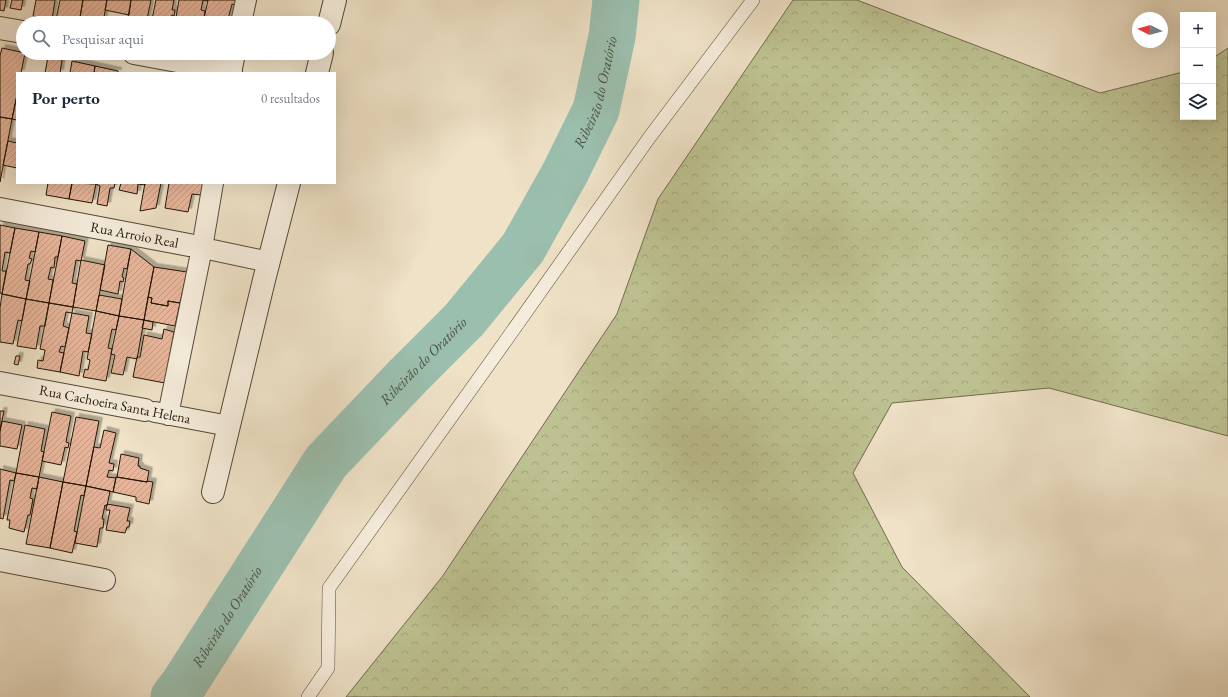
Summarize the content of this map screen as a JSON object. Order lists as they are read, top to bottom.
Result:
{
  "streets": {
    "street": ["Rua Arroio Real", "Rua Cachoeira Santa Helena"]
  },
  "water": ["Ribeirão do Oratório"],
  "north": "left",
  "page": {
    "map_buttons": ["+", "−"],
    "search": "Pesquisar aqui",
    "heading": ["Por perto", "0 resultados"]
  }
}
